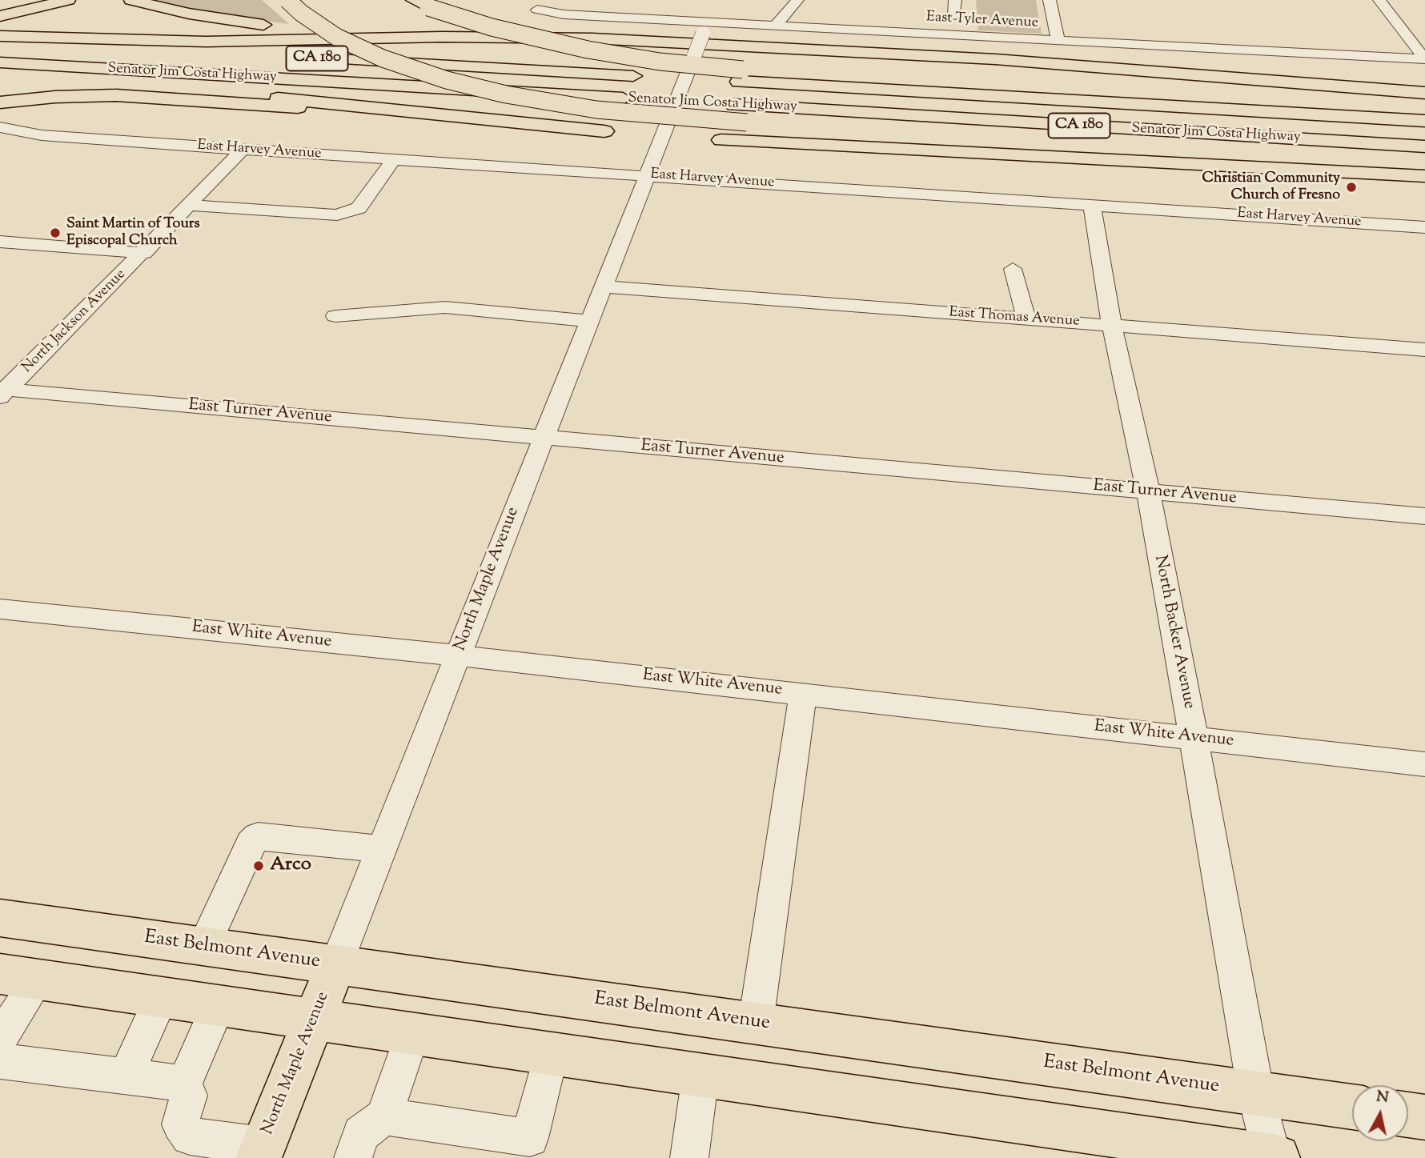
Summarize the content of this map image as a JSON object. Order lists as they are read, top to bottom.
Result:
{
  "streets": {
    "main road": [
      "CA 180",
      "Senator Jim Costa Highway",
      "North Maple Avenue",
      "East Belmont Avenue"
    ],
    "street": [
      "East Tyler Avenue",
      "East Harvey Avenue",
      "East Thomas Avenue",
      "North Jackson Avenue",
      "East Turner Avenue",
      "North Backer Avenue",
      "East White Avenue"
    ]
  },
  "crossings": [
    ["East Tyler Avenue", "North Maple Avenue"],
    ["East Harvey Avenue", "North Jackson Avenue"],
    ["East Harvey Avenue", "North Maple Avenue"],
    ["East Harvey Avenue", "North Backer Avenue"],
    ["East Thomas Avenue", "North Maple Avenue"],
    ["East Thomas Avenue", "North Backer Avenue"],
    ["North Jackson Avenue", "East Turner Avenue"],
    ["East Turner Avenue", "North Maple Avenue"],
    ["East Turner Avenue", "North Backer Avenue"],
    ["North Maple Avenue", "East White Avenue"],
    ["North Maple Avenue", "East Belmont Avenue"],
    ["North Backer Avenue", "East White Avenue"],
    ["North Backer Avenue", "East Belmont Avenue"]
  ],
  "places": ["Christian Community Church of Fresno", "Saint Martin of Tours Episcopal Church", "Arco"],
  "north": "top"
}
